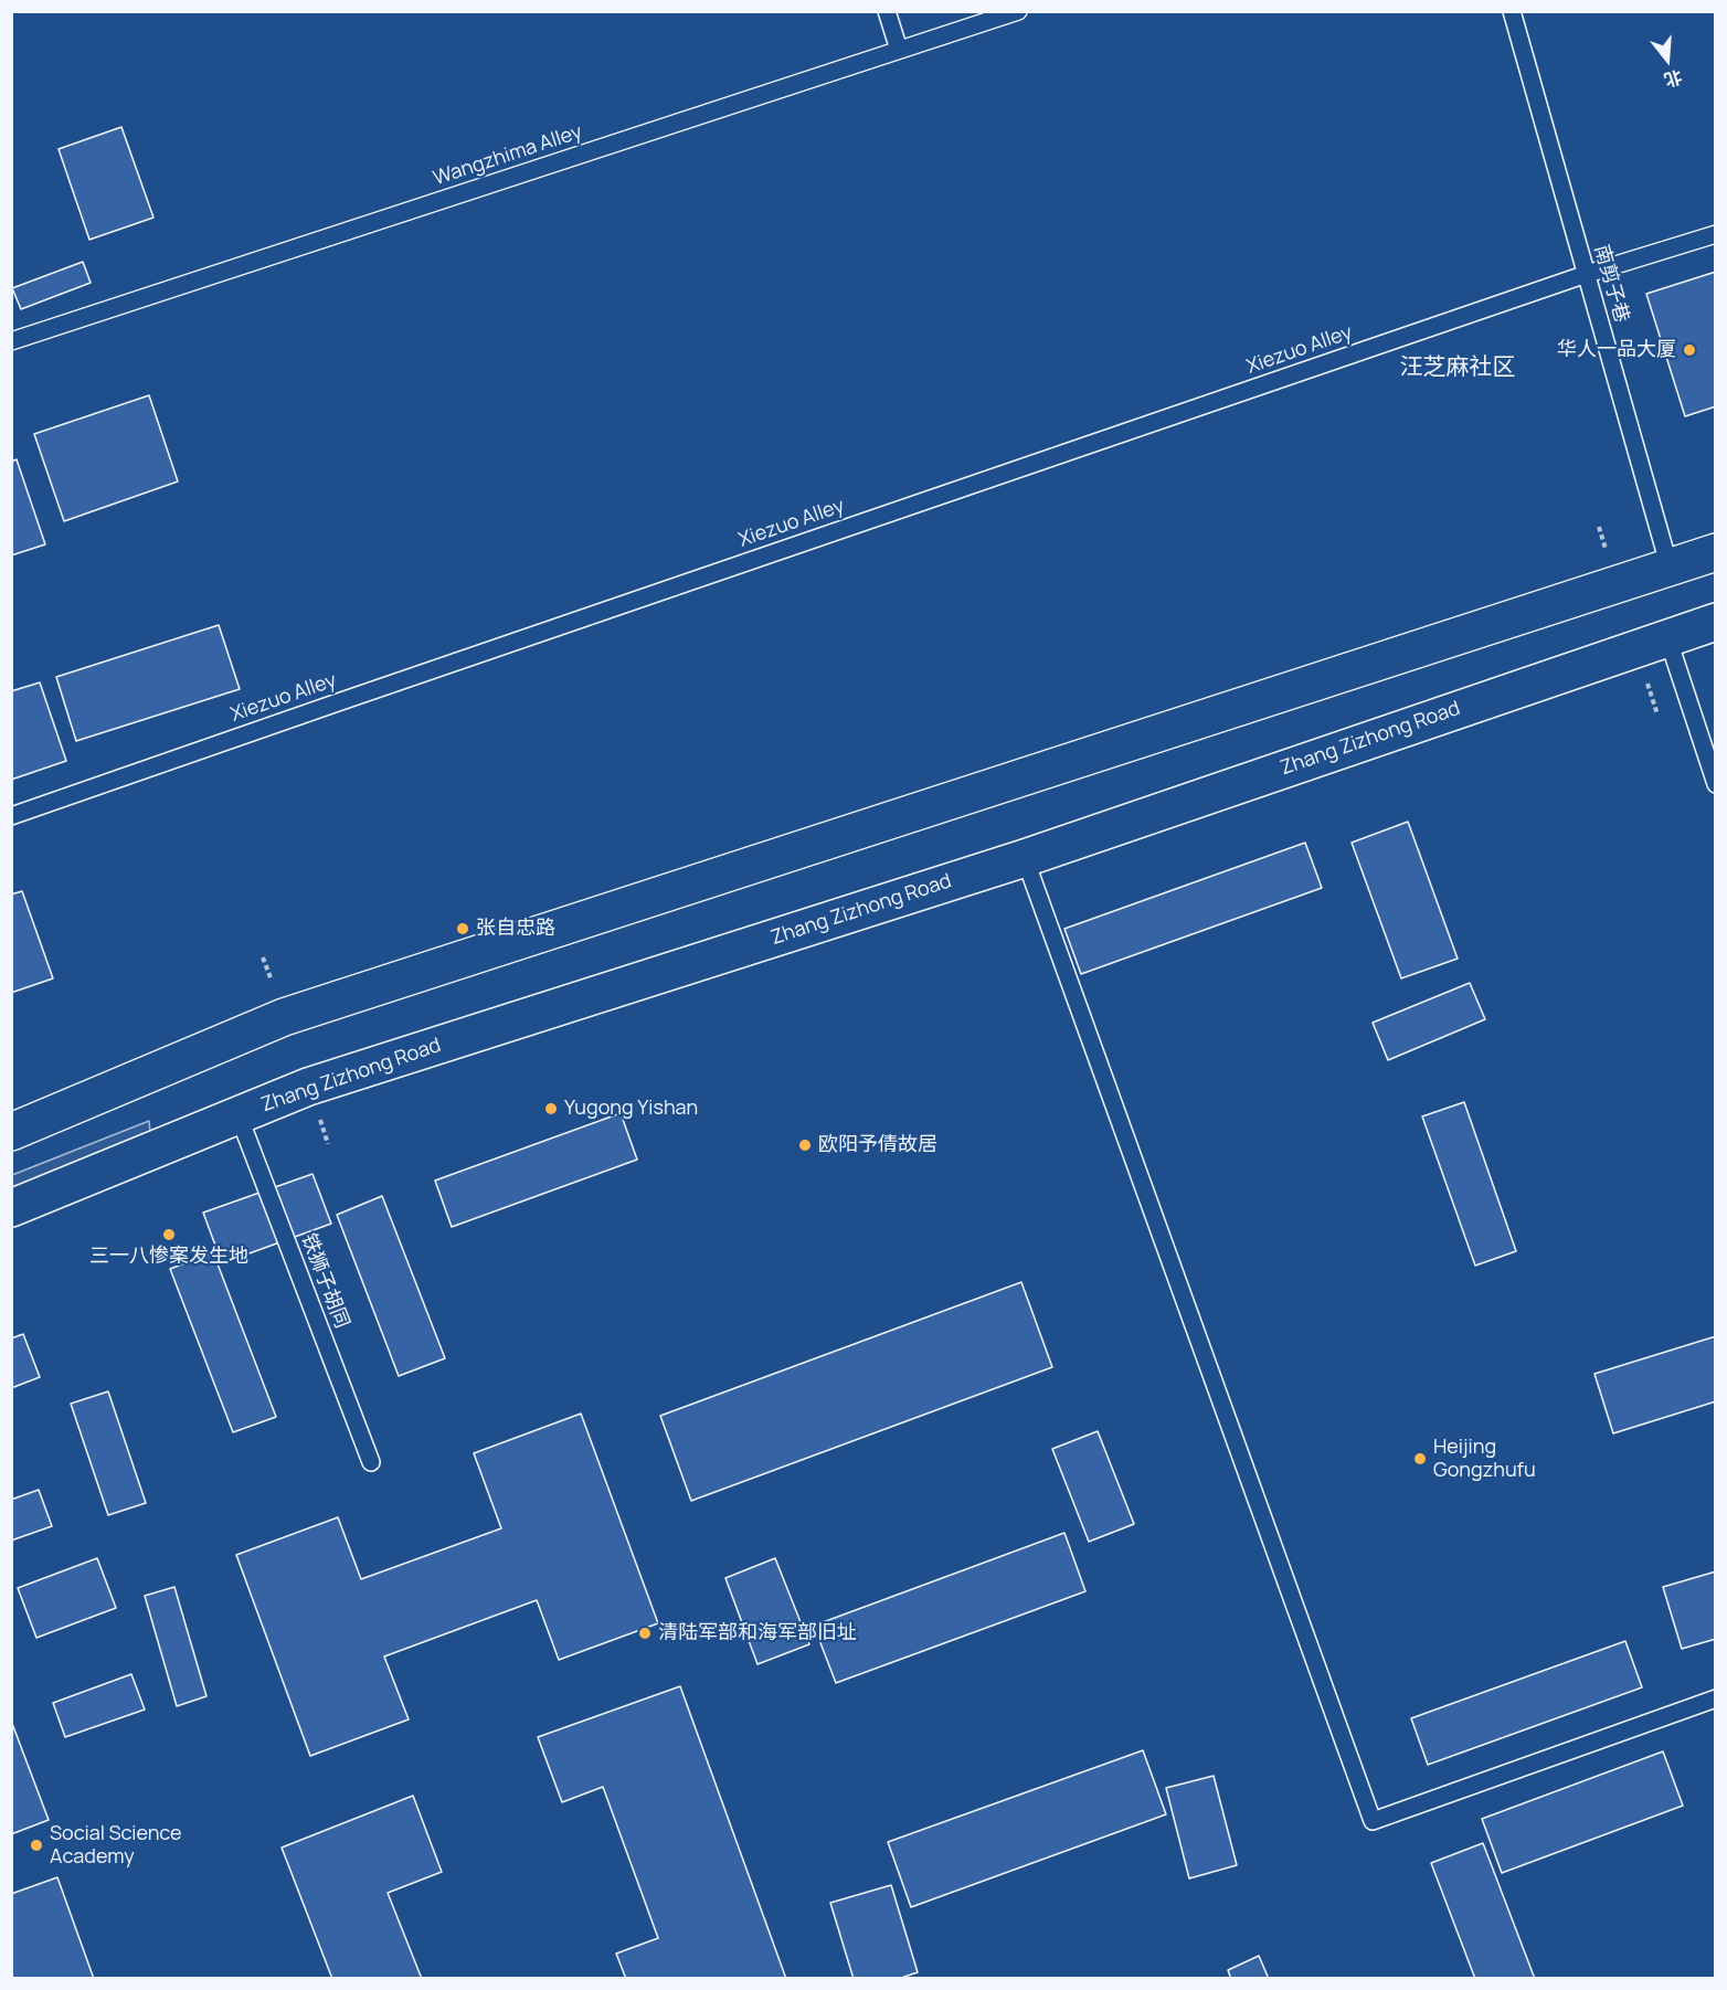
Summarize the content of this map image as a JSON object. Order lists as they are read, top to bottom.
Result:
{
  "streets": {
    "main road": ["Zhang Zizhong Road"],
    "lane": [
      "Wangzhima Alley",
      "南剪子巷",
      "Xiezuo Alley",
      "铁狮子胡同"
    ]
  },
  "crossings": [
    ["南剪子巷", "Xiezuo Alley"],
    ["Zhang Zizhong Road", "铁狮子胡同"]
  ],
  "districts": ["汪芝麻社区"],
  "places": [
    "华人一品大厦",
    "张自忠路",
    "Yugong Yishan",
    "欧阳予倩故居",
    "三一八惨案发生地",
    "Heijing Gongzhufu",
    "清陆军部和海军部旧址",
    "Social Science Academy"
  ],
  "north": "bottom"
}
